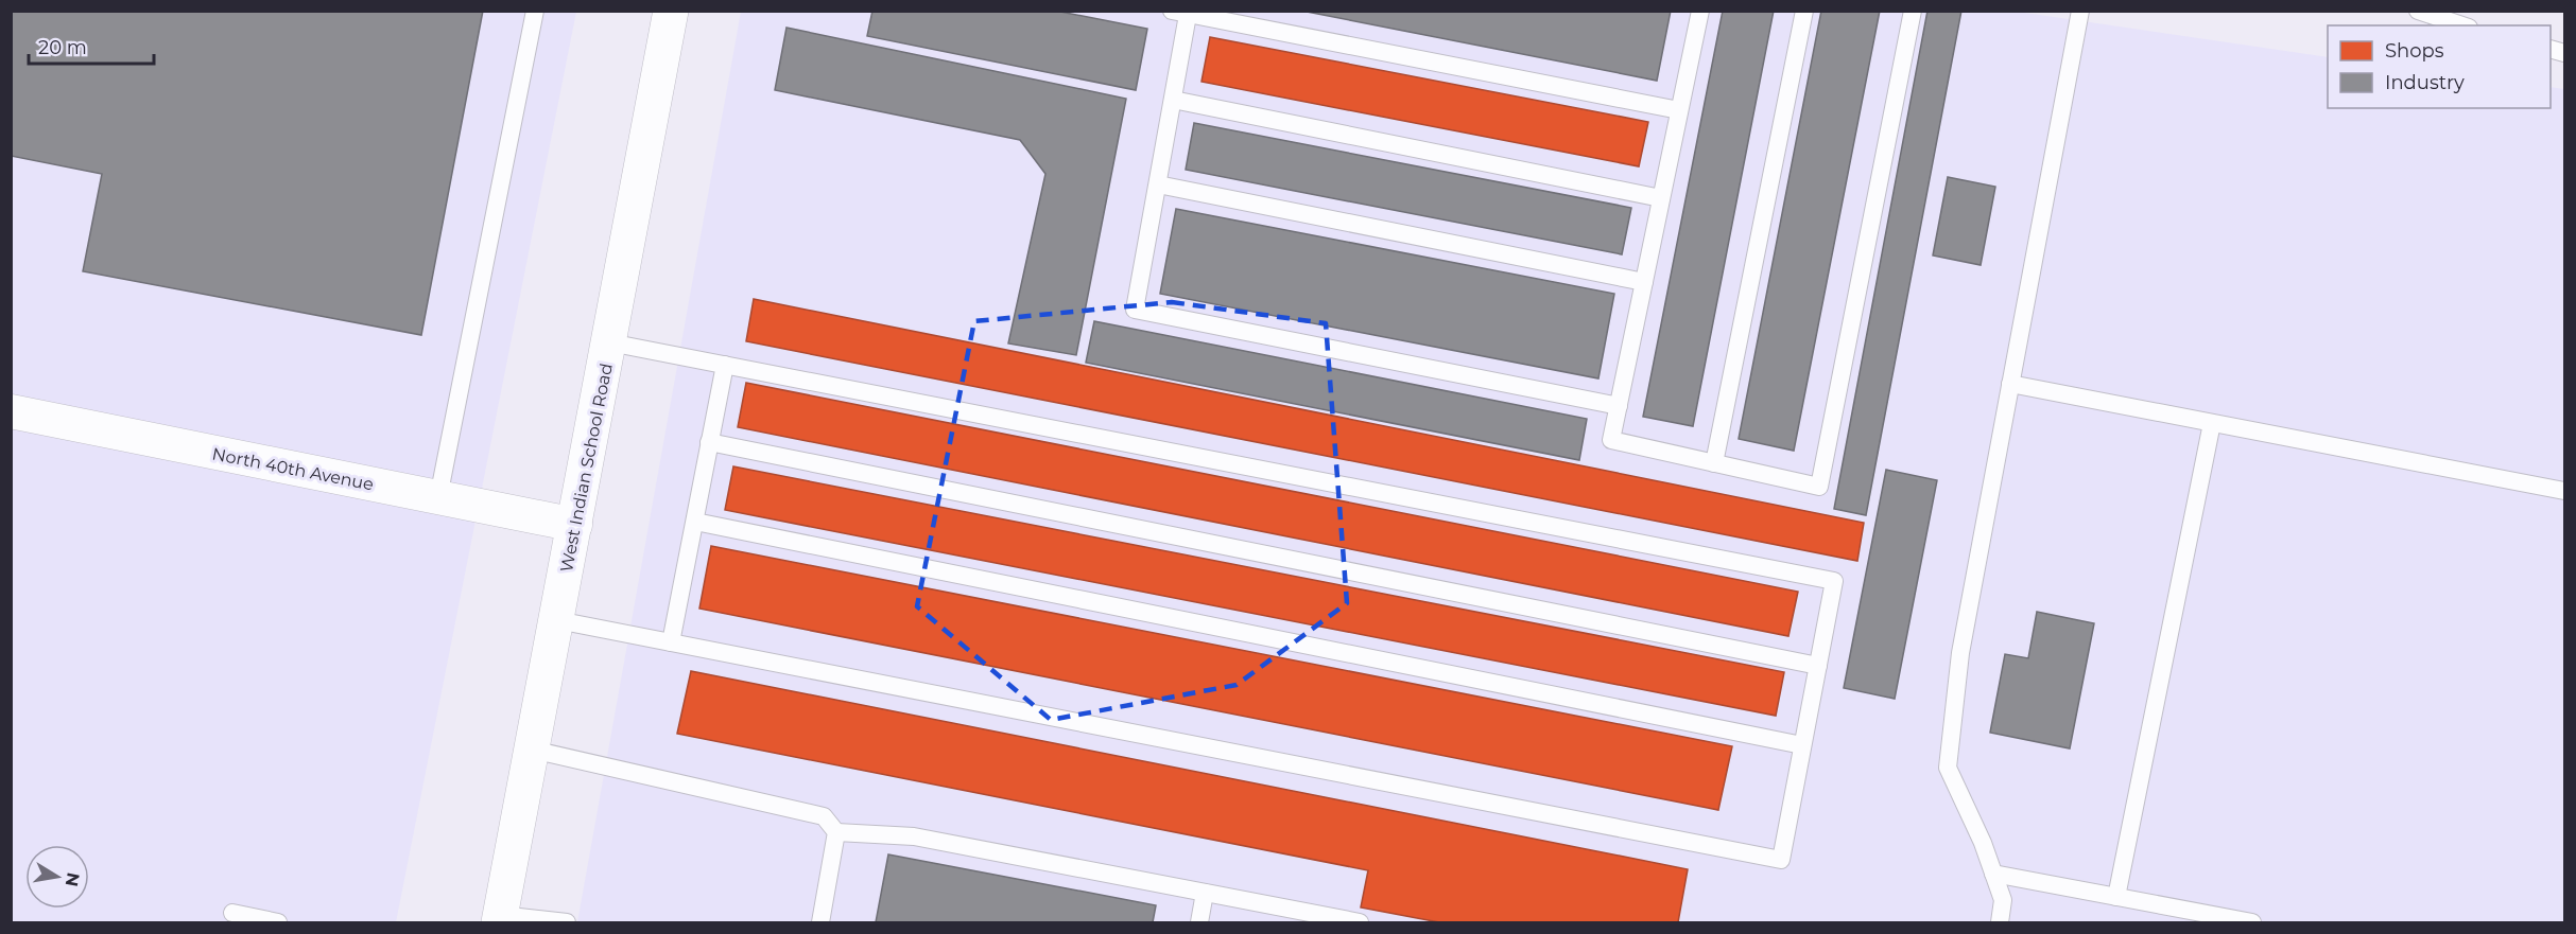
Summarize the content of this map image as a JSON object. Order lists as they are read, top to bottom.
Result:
{
  "streets": {
    "main road": ["West Indian School Road"],
    "street": ["North 40th Avenue"]
  },
  "crossings": [
    ["West Indian School Road", "North 40th Avenue"]
  ],
  "legend": ["Shops", "Industry"],
  "scale_bar": "20 m",
  "north": "right"
}
